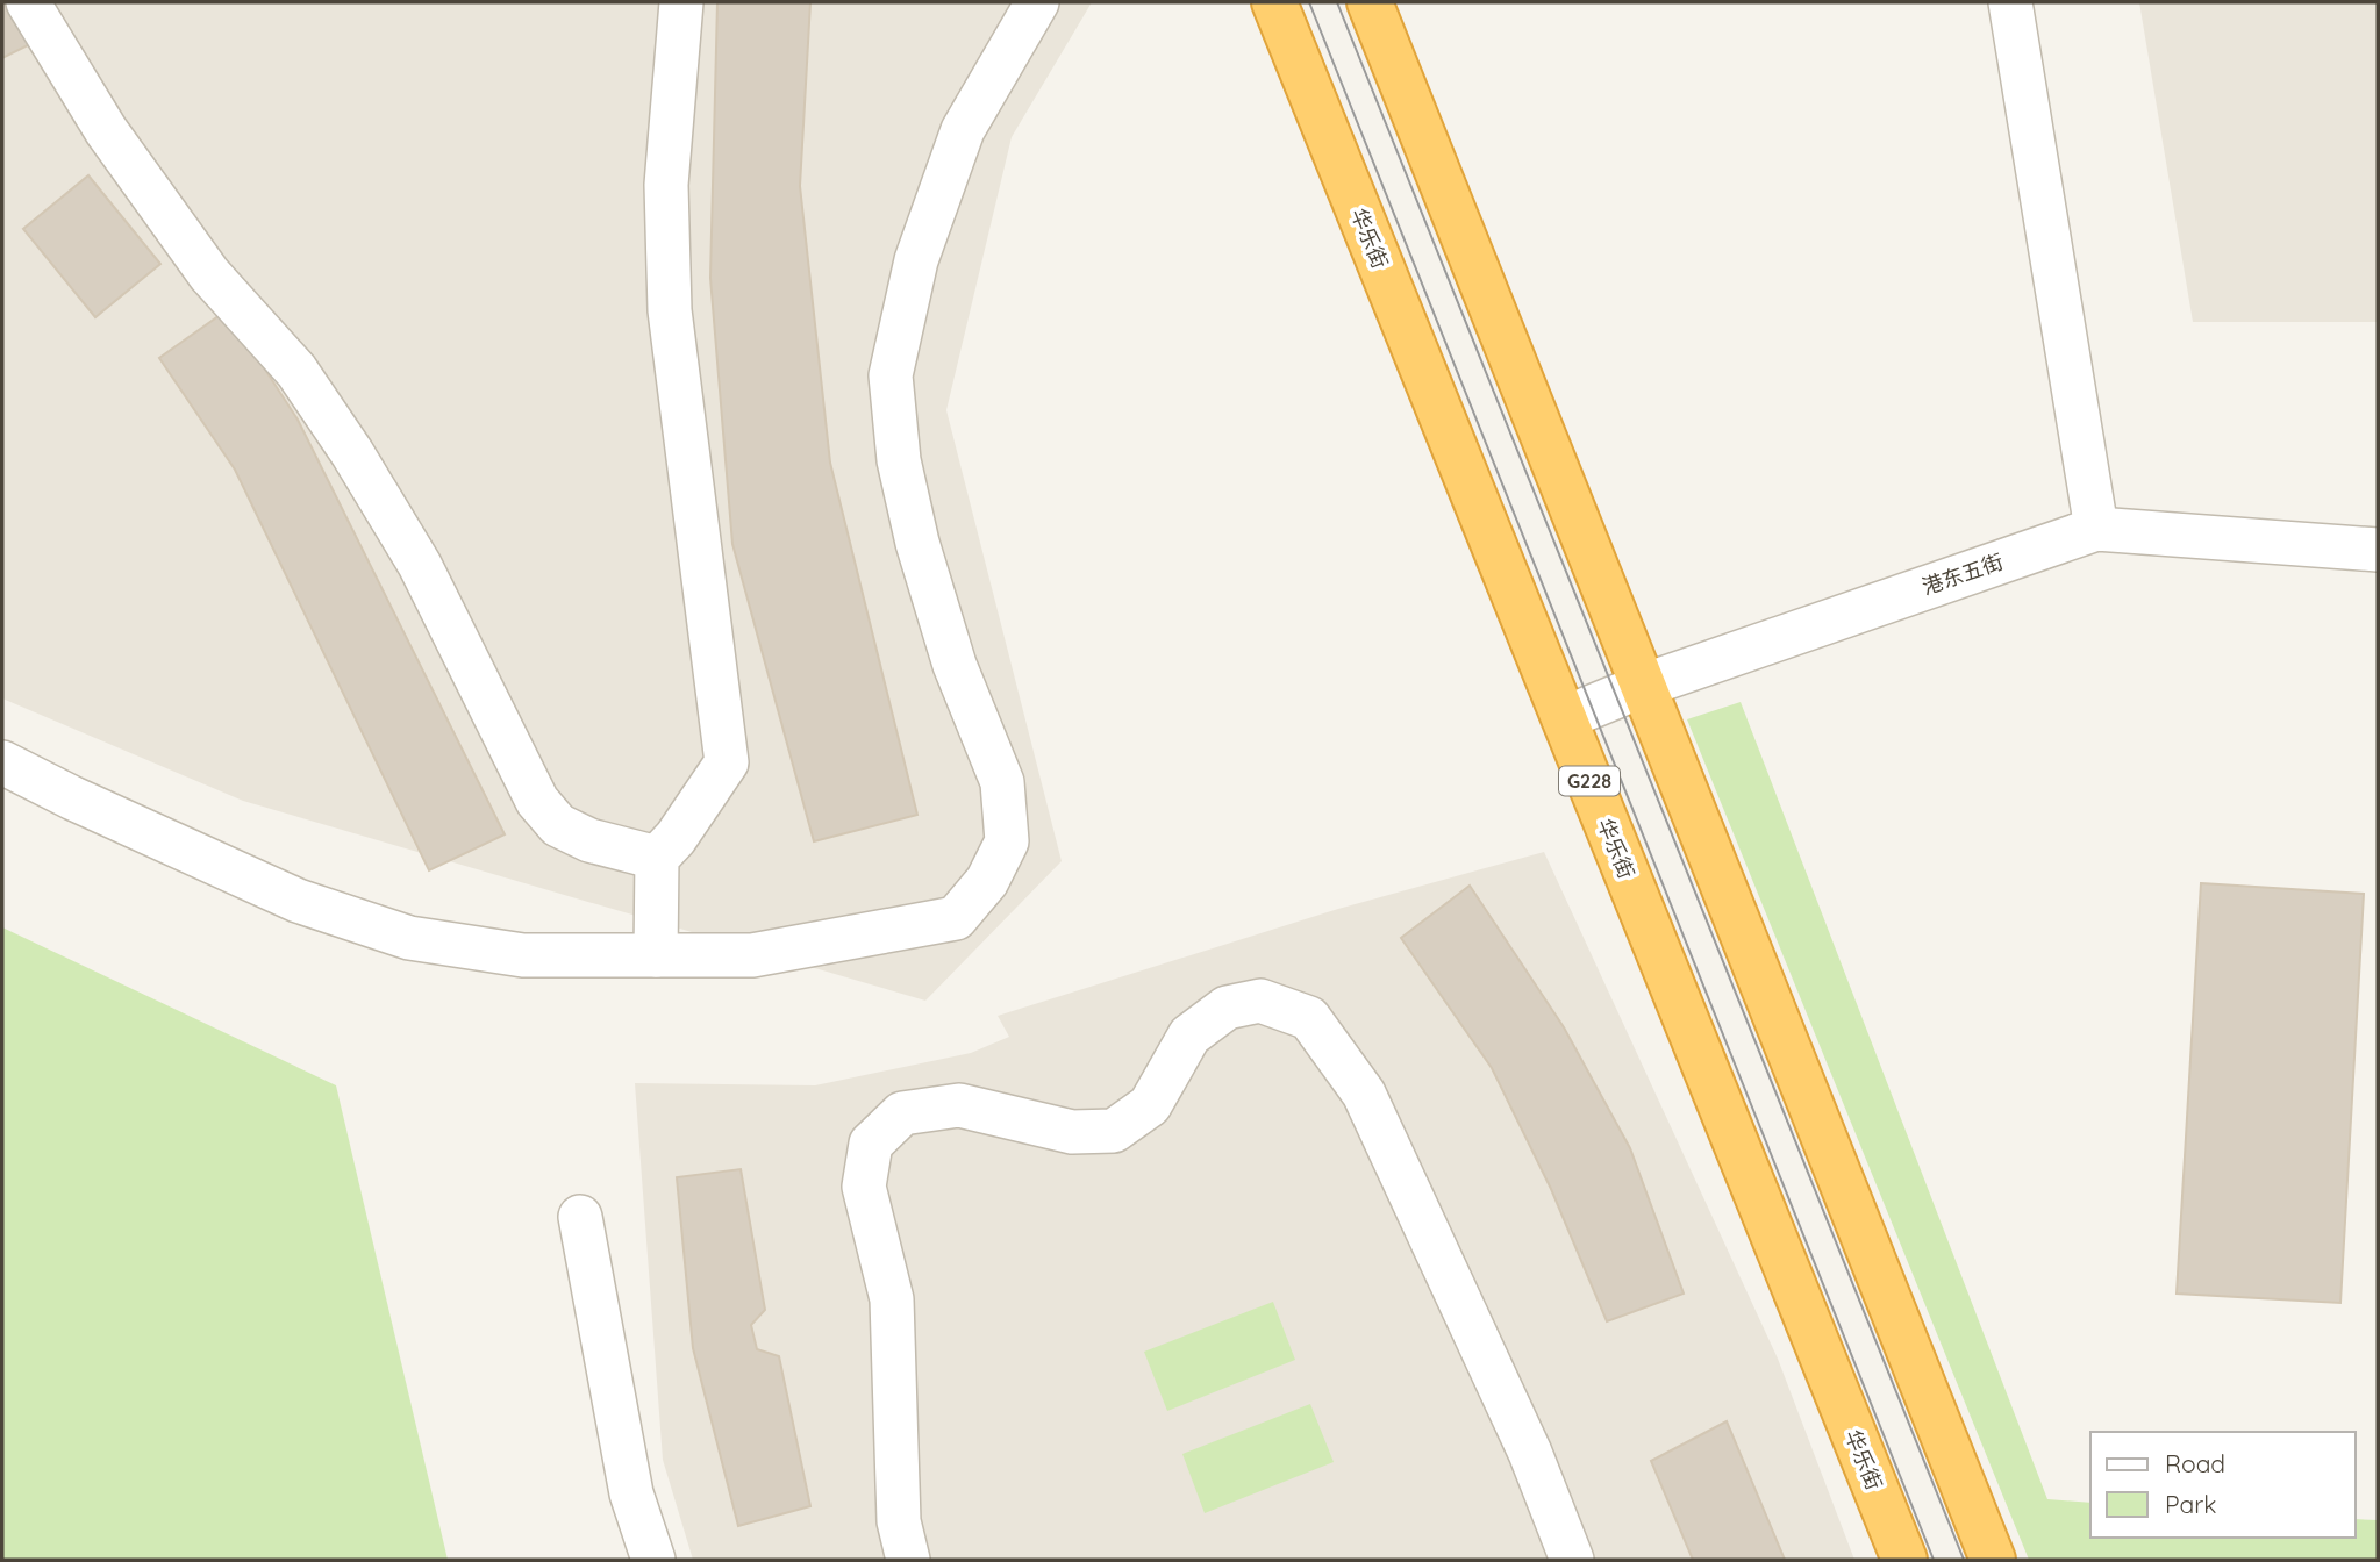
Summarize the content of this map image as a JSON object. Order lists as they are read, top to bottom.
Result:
{
  "streets": {
    "highway": ["华乐街", "G228"],
    "street": ["港东五街"]
  },
  "crossings": [
    ["华乐街", "港东五街"]
  ],
  "legend": ["Road", "Park"]
}
